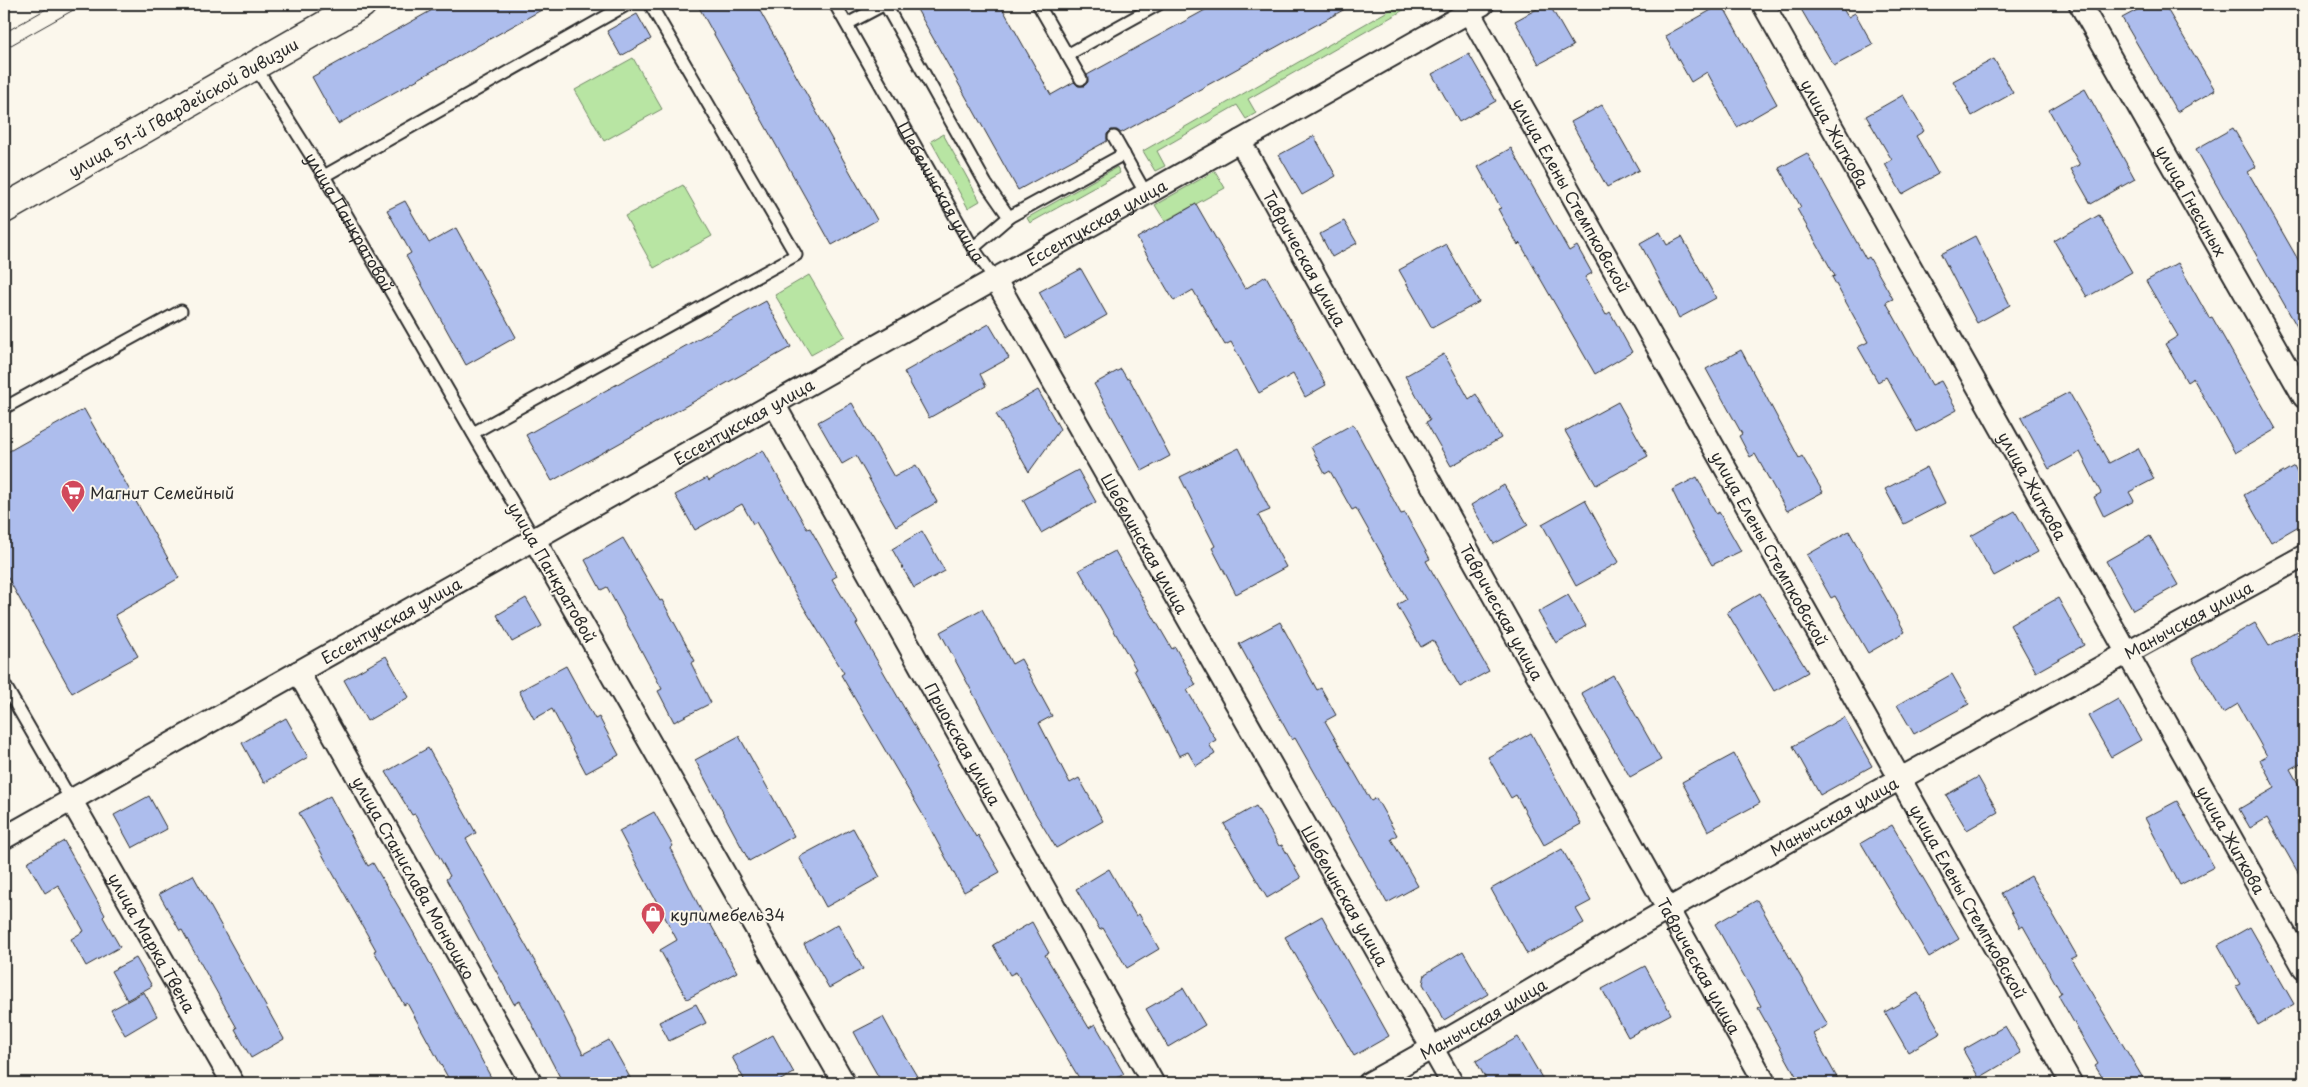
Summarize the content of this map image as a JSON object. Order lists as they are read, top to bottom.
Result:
{
  "streets": {
    "main road": ["улица 51-й Гвардейской дивизии"],
    "street": [
      "улица Житкова",
      "Шебелинская улица",
      "улица Елены Стемпковской",
      "улица Гнесиных",
      "улица Панкратовой",
      "Ессентукская улица",
      "Таврическая улица",
      "Манычская улица",
      "Приокская улица",
      "улица Станислава Монюшко",
      "улица Марка Твена"
    ]
  },
  "crossings": [
    ["улица 51-й Гвардейской дивизии", "улица Панкратовой"],
    ["улица Житкова", "Манычская улица"],
    ["Шебелинская улица", "Ессентукская улица"],
    ["Шебелинская улица", "Манычская улица"],
    ["улица Елены Стемпковской", "Ессентукская улица"],
    ["улица Елены Стемпковской", "Манычская улица"],
    ["улица Панкратовой", "Ессентукская улица"],
    ["Ессентукская улица", "Таврическая улица"],
    ["Ессентукская улица", "Приокская улица"],
    ["Ессентукская улица", "улица Станислава Монюшко"],
    ["Ессентукская улица", "улица Марка Твена"],
    ["Таврическая улица", "Манычская улица"]
  ],
  "places": {
    "supermarket": ["Магнит Семейный"],
    "shop": ["купимебель34"]
  }
}
